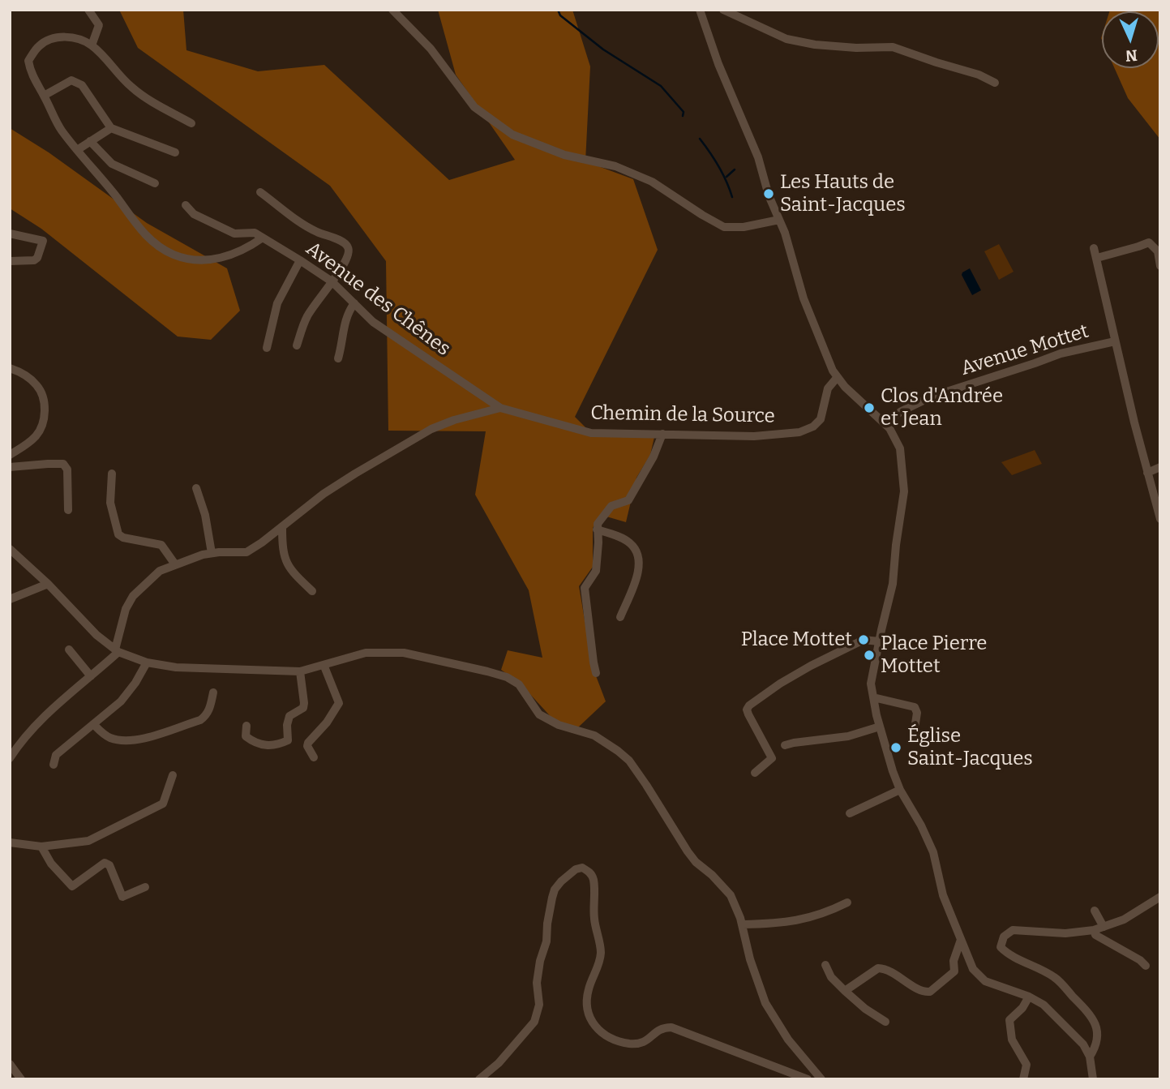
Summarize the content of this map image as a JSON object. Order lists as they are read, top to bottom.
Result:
{
  "streets": {
    "street": ["Avenue des Chênes", "Avenue Mottet", "Chemin de la Source"]
  },
  "crossings": [
    ["Avenue des Chênes", "Chemin de la Source"]
  ],
  "places": [
    "Les Hauts de Saint-Jacques",
    "Clos d'Andrée et Jean",
    "Place Mottet",
    "Place Pierre Mottet",
    "Église Saint-Jacques"
  ],
  "north": "bottom"
}
